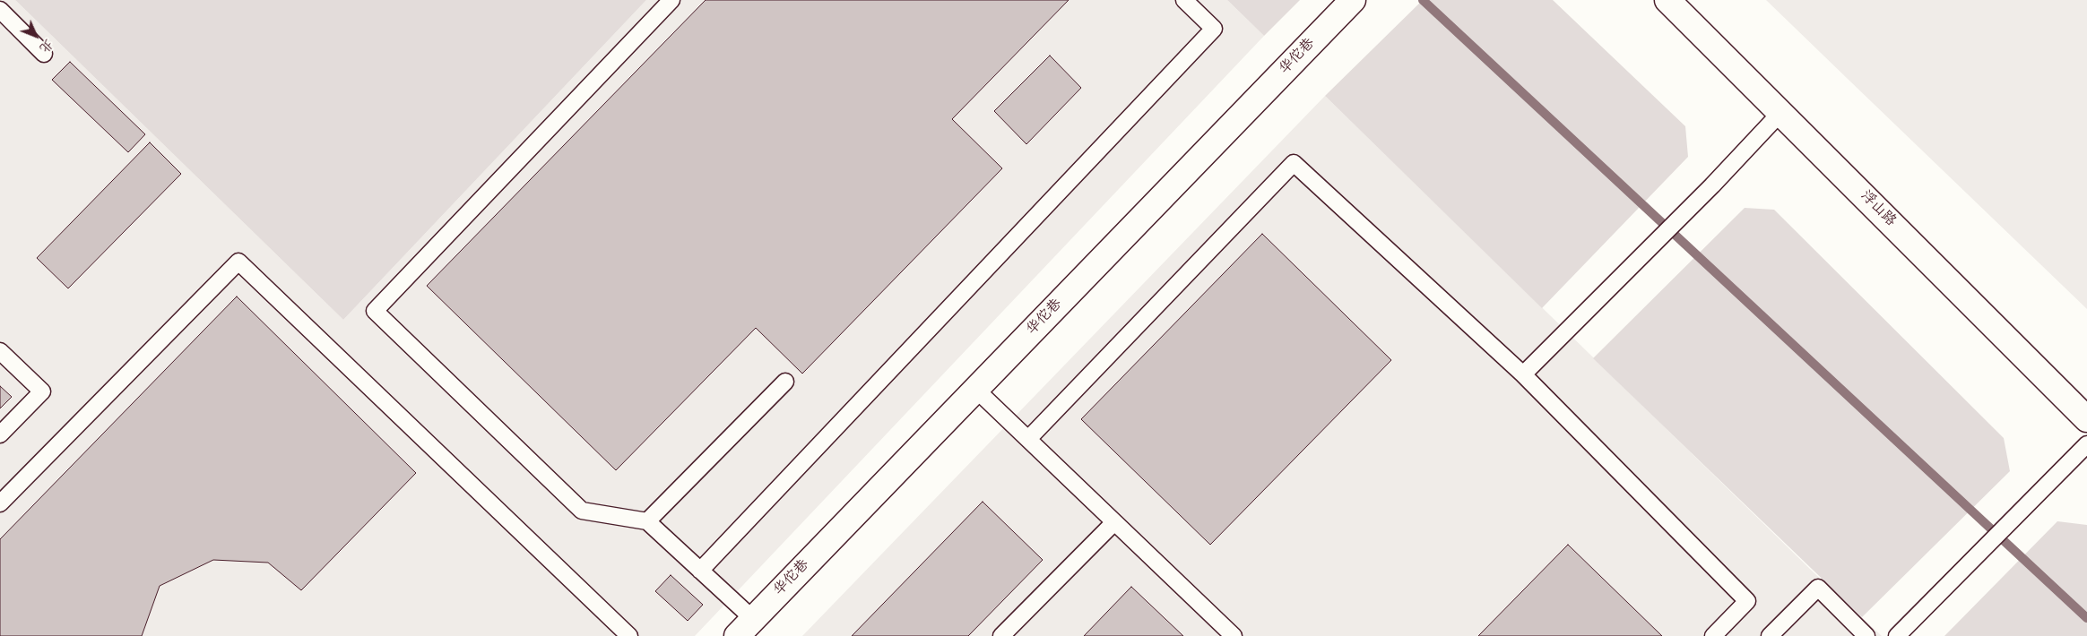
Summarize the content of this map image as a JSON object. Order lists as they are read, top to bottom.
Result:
{
  "streets": {
    "street": ["华佗巷", "浮山路"]
  },
  "north": "bottom right"
}
